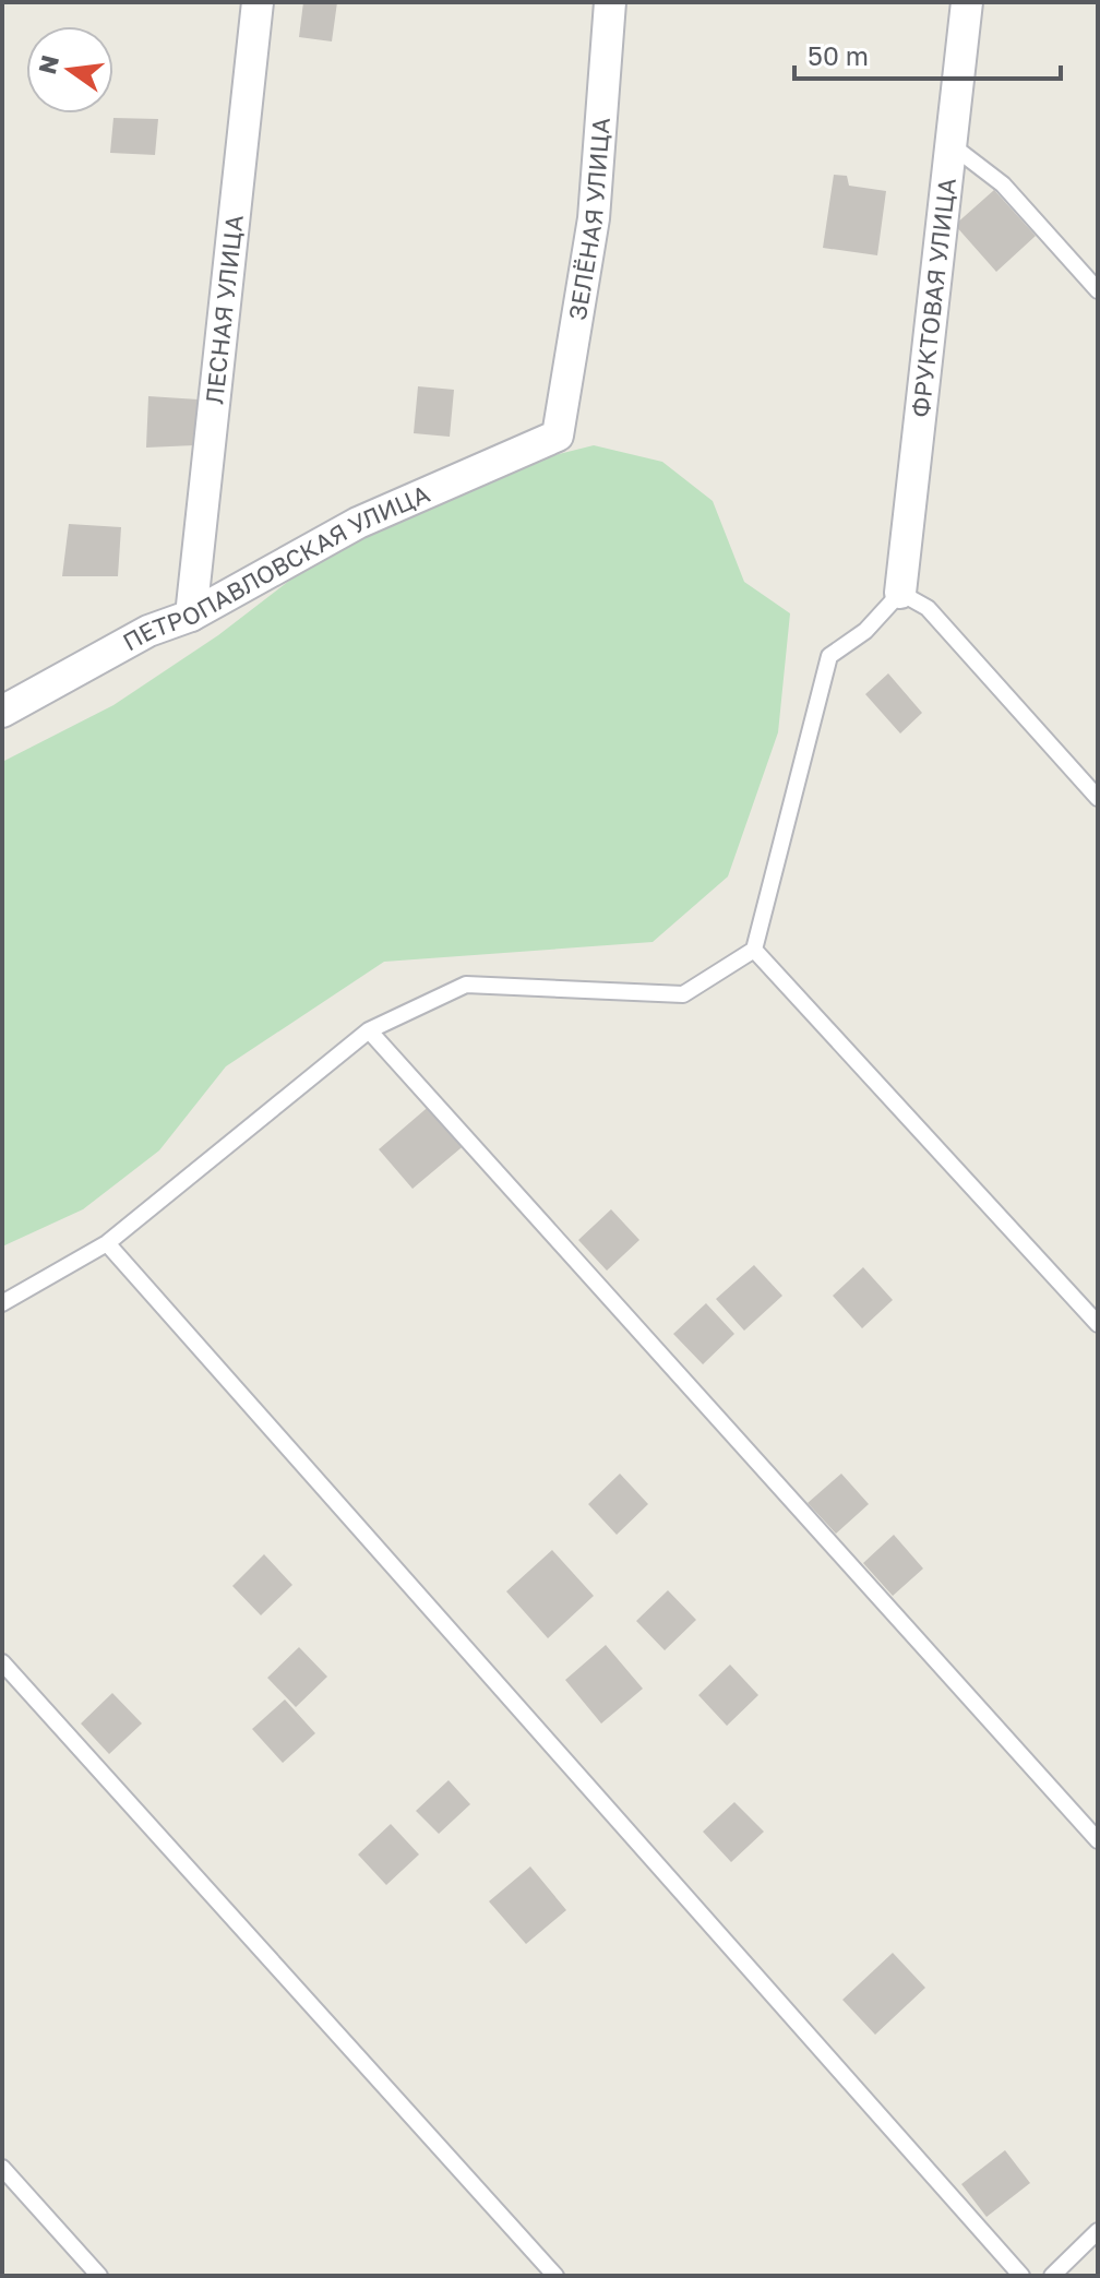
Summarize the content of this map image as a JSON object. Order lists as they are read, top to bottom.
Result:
{
  "streets": {
    "street": [
      "ЗЕЛЁНАЯ УЛИЦА",
      "ФРУКТОВАЯ УЛИЦА",
      "ЛЕСНАЯ УЛИЦА",
      "ПЕТРОПАВЛОВСКАЯ УЛИЦА"
    ]
  },
  "crossings": [
    ["ЗЕЛЁНАЯ УЛИЦА", "ПЕТРОПАВЛОВСКАЯ УЛИЦА"],
    ["ЛЕСНАЯ УЛИЦА", "ПЕТРОПАВЛОВСКАЯ УЛИЦА"]
  ],
  "scale_bar": "50 m",
  "north": "left"
}
